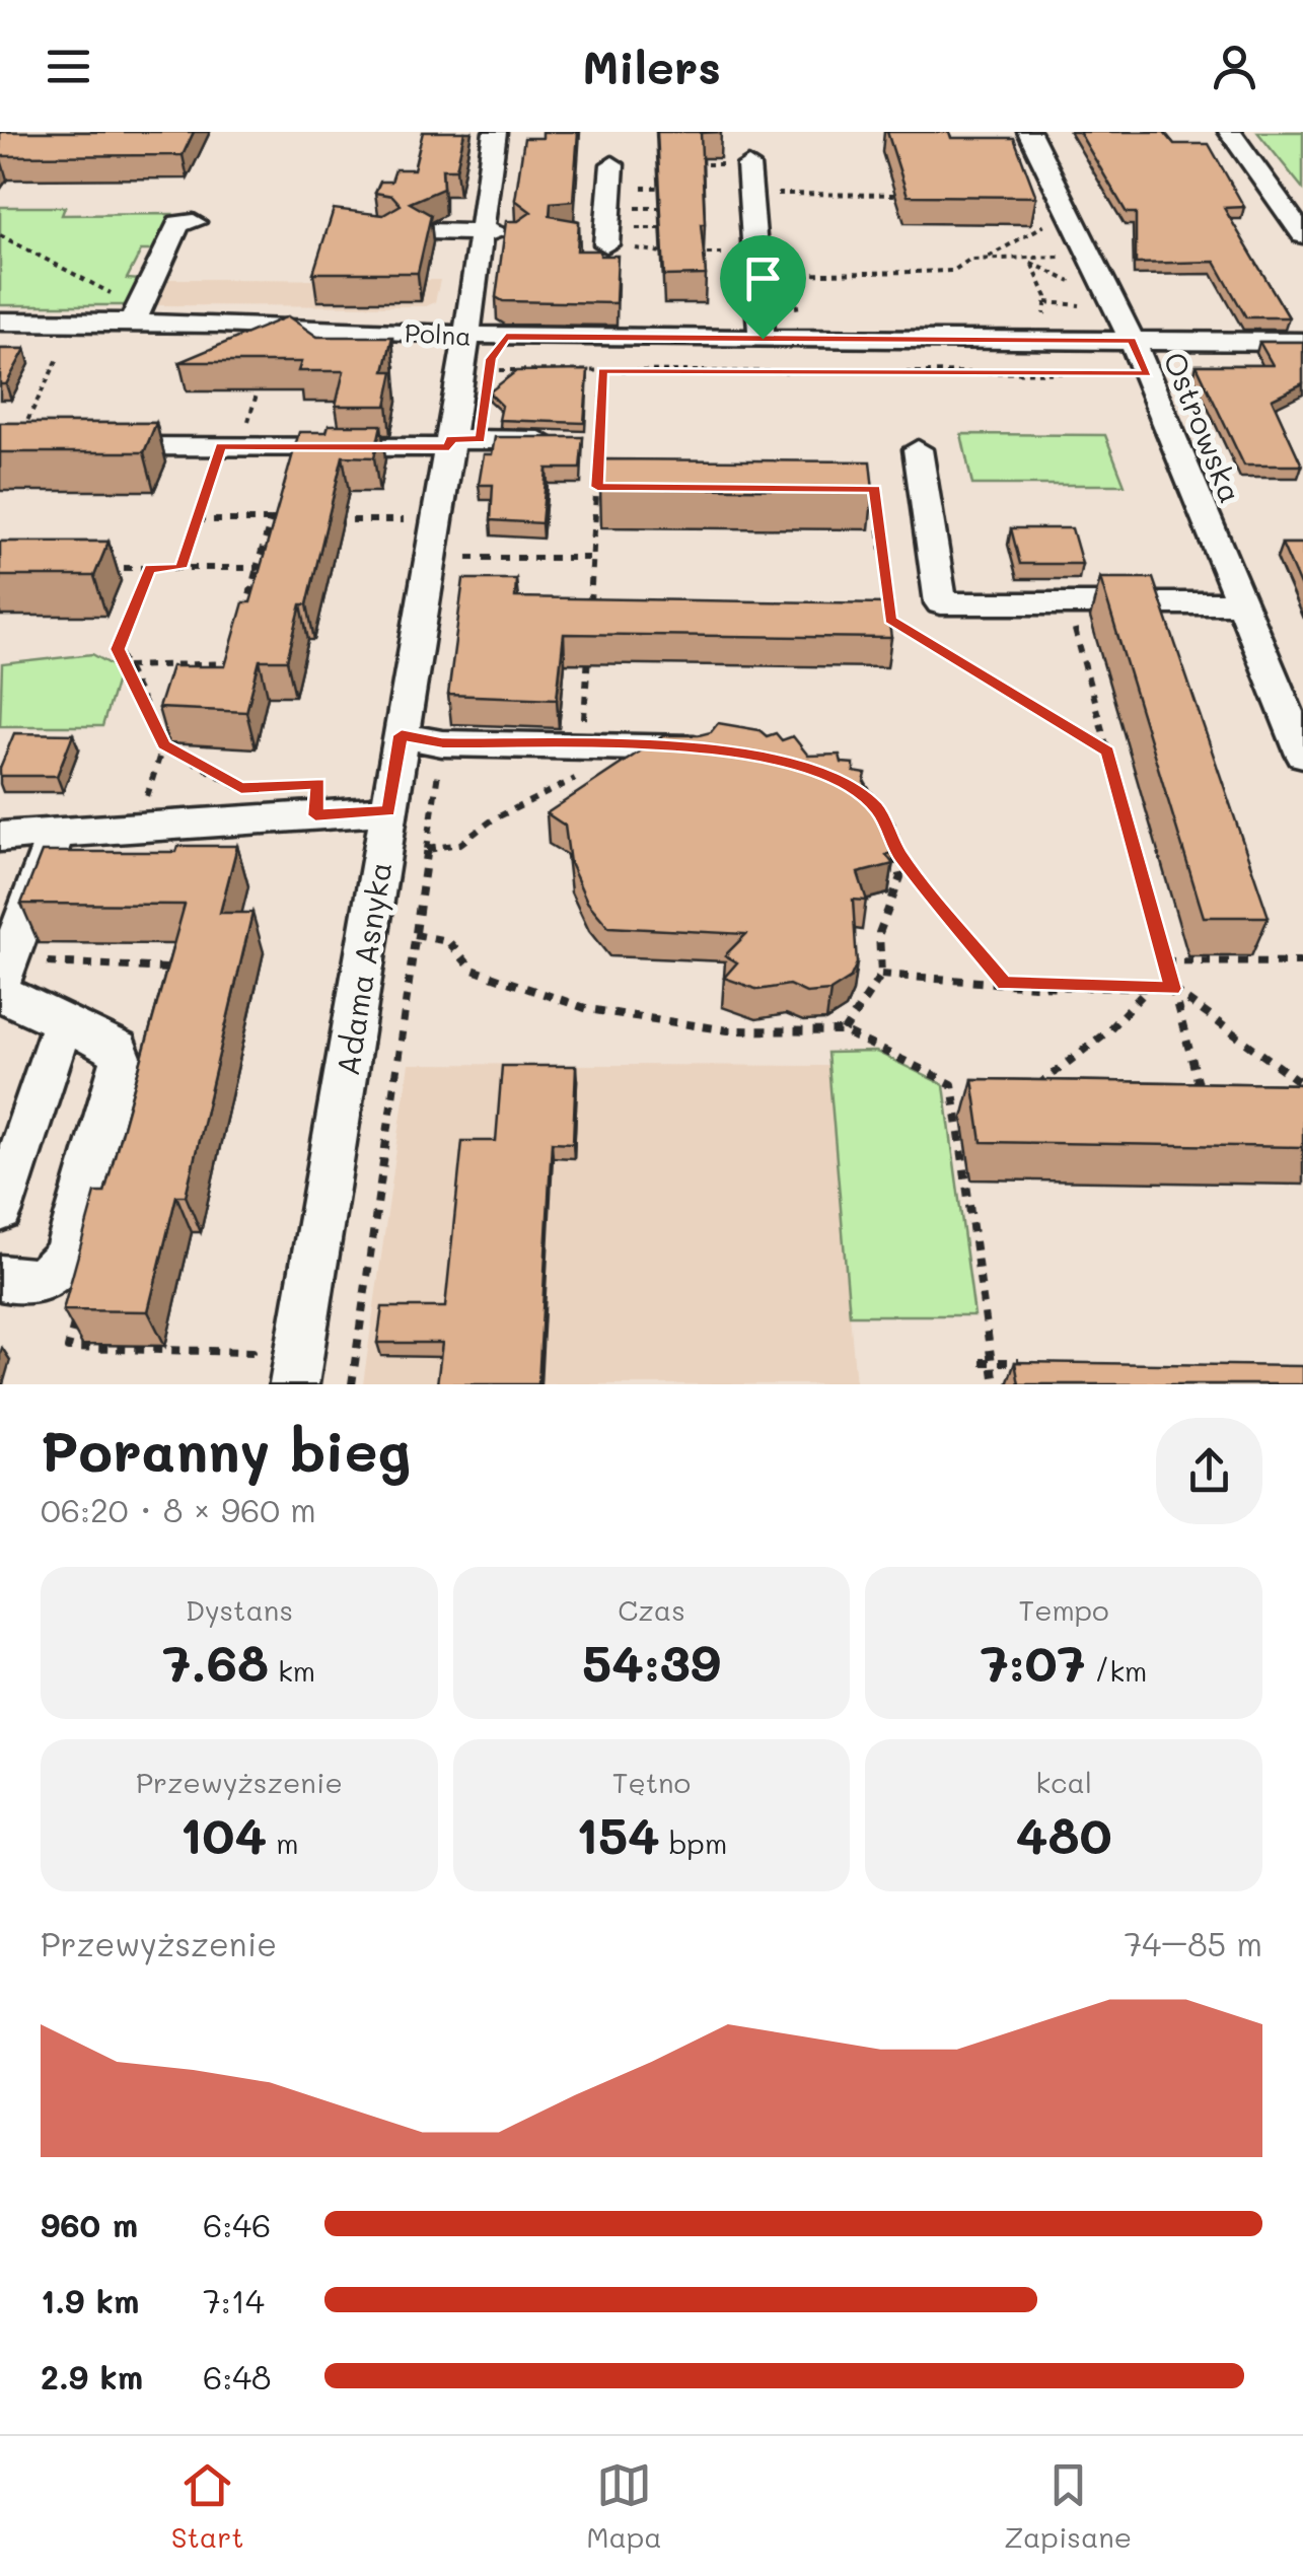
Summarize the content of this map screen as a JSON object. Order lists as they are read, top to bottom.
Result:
{
  "streets": {
    "street": ["Polna", "Ostrowska", "Adama Asnyka"]
  },
  "crossings": [
    ["Polna", "Ostrowska"],
    ["Polna", "Adama Asnyka"]
  ],
  "page": {
    "header": "Milers",
    "heading": ["Poranny bieg", "06:20 · 8 × 960 m"],
    "stats": [
      ["Dystans", "7.68 km"],
      ["Czas", "54:39"],
      ["Tempo", "7:07 /km"],
      ["Przewyższenie", "104 m"],
      ["Tętno", "154 bpm"],
      ["kcal", "480"]
    ],
    "chart": ["Przewyższenie", "74–85 m"],
    "list": [
      {
        "name": "960 m",
        "note": "6:46"
      },
      {
        "name": "1.9 km",
        "note": "7:14"
      },
      {
        "name": "2.9 km",
        "note": "6:48"
      }
    ],
    "tabs": ["Start", "Mapa", "Zapisane"]
  }
}
